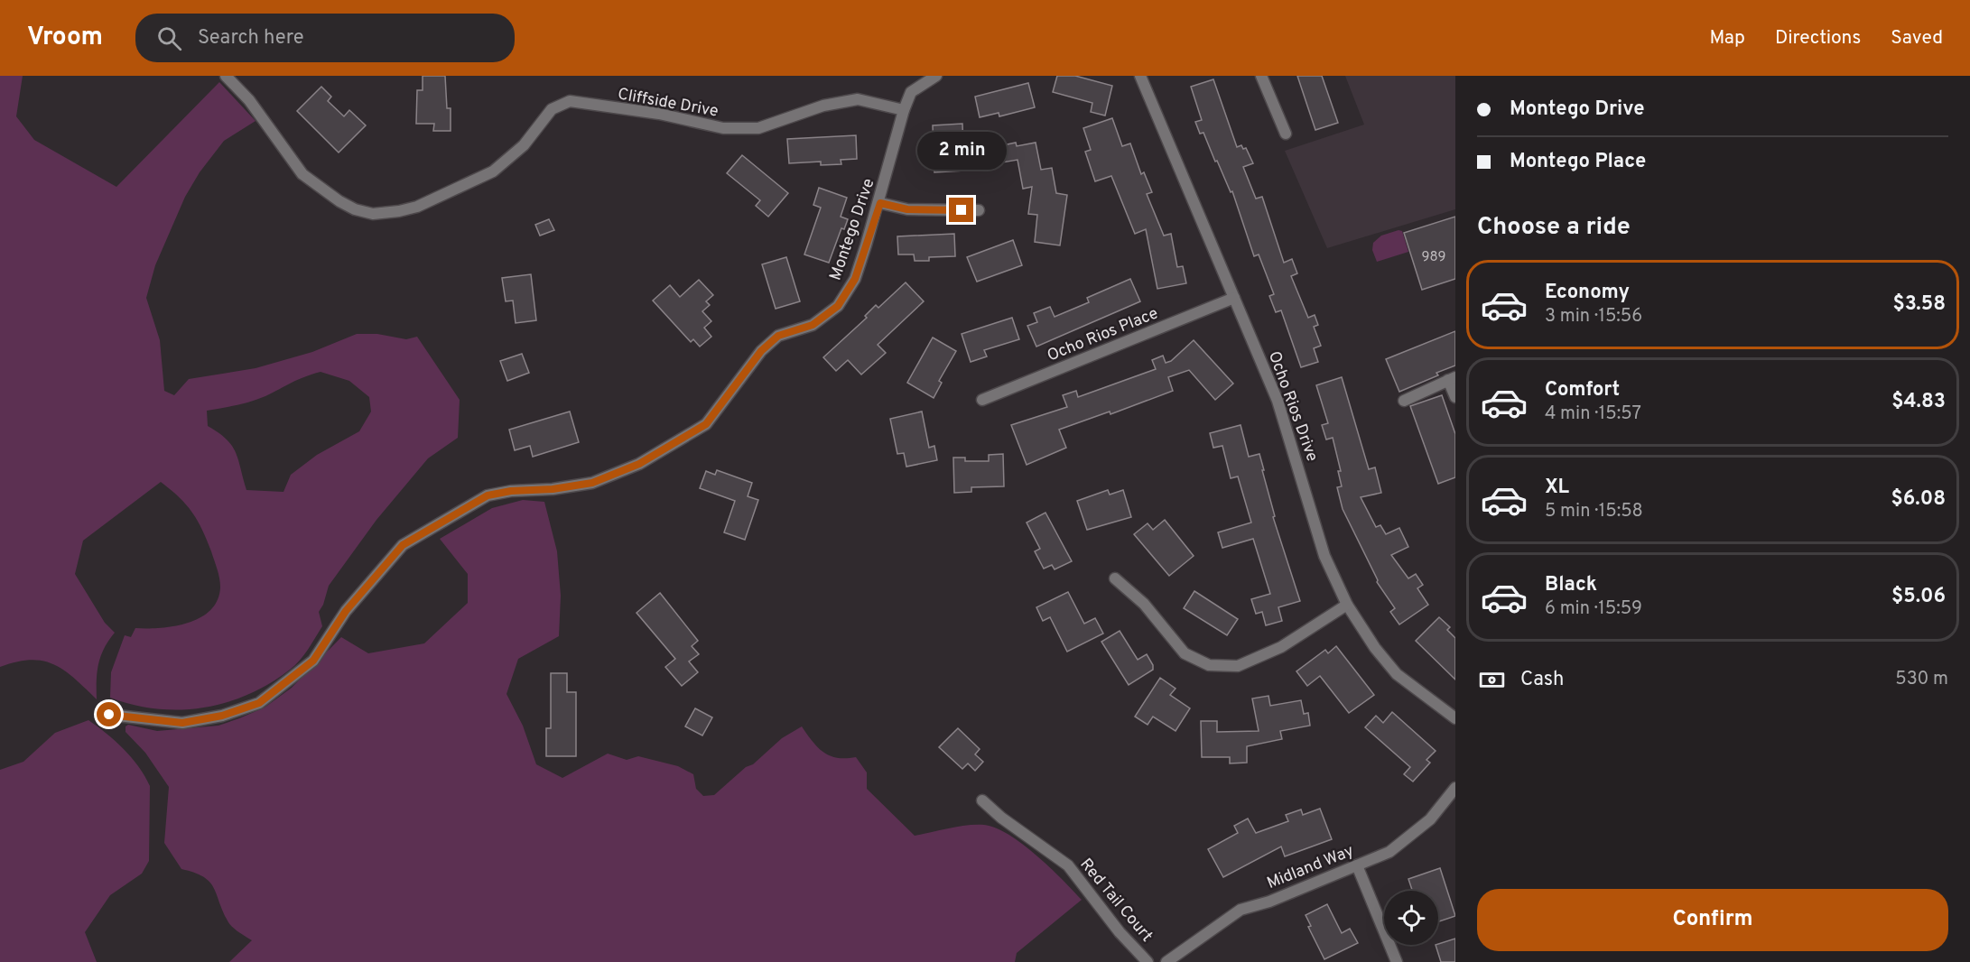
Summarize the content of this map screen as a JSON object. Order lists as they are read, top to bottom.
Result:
{
  "streets": {
    "street": [
      "Cliffside Drive",
      "Montego Drive",
      "Ocho Rios Place",
      "Ocho Rios Drive",
      "Midland Way",
      "Red Tail Court"
    ]
  },
  "crossings": [
    ["Cliffside Drive", "Montego Drive"],
    ["Ocho Rios Place", "Ocho Rios Drive"]
  ],
  "house_numbers": ["989"],
  "page": {
    "header": "Vroom",
    "search": "Search here",
    "nav": ["Map", "Directions", "Saved"],
    "banner": ["Montego Drive", "Montego Place"],
    "bubble": "2 min",
    "heading": "Choose a ride",
    "list": [
      {
        "name": "Economy",
        "note": "3 min · 15:56",
        "value": "$3.58"
      },
      {
        "name": "Comfort",
        "note": "4 min · 15:57",
        "value": "$4.83"
      },
      {
        "name": "XL",
        "note": "5 min · 15:58",
        "value": "$6.08"
      },
      {
        "name": "Black",
        "note": "6 min · 15:59",
        "value": "$5.06"
      }
    ],
    "pay": ["Cash", "530 m"],
    "buttons": "Confirm"
  }
}
